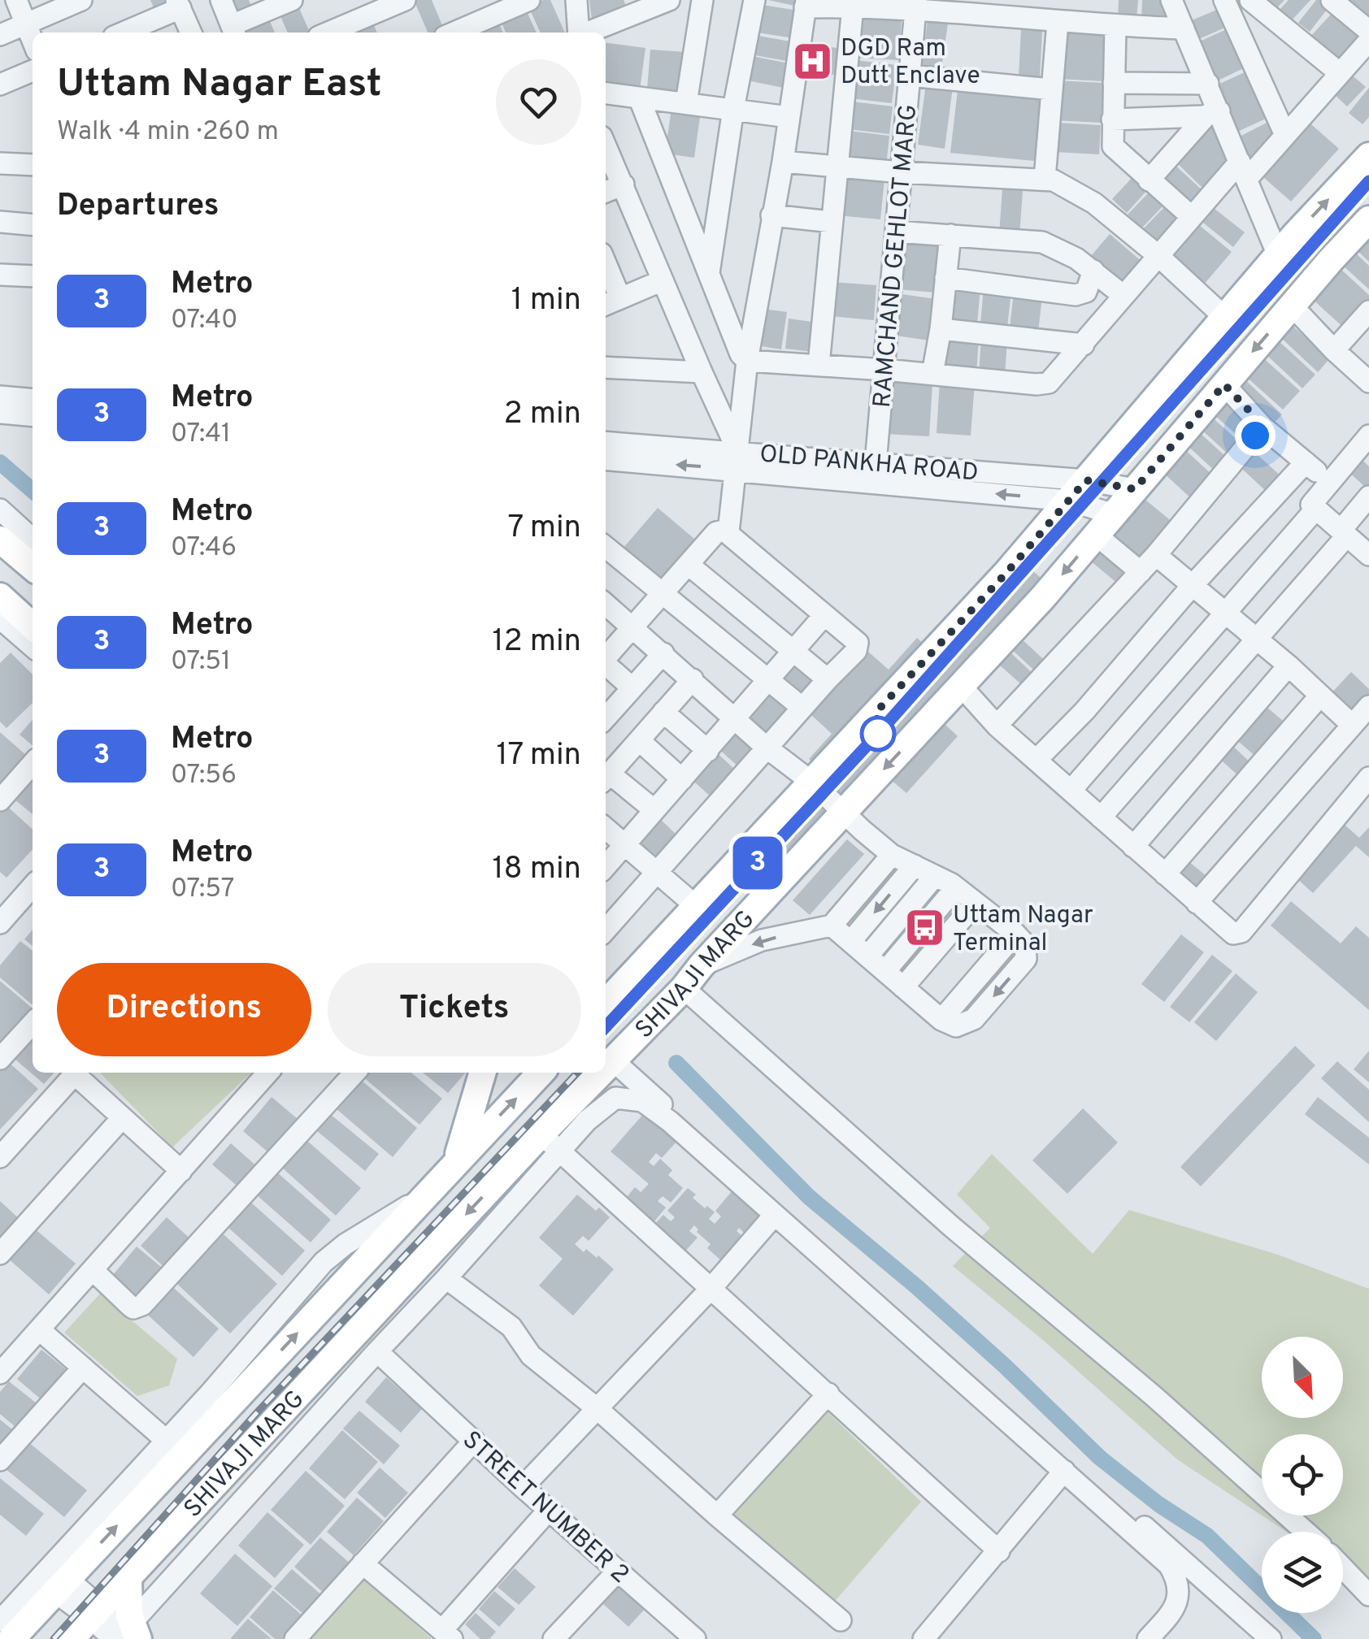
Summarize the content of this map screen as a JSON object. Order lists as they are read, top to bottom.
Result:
{
  "streets": {
    "main road": ["SHIVAJI MARG"],
    "street": ["RAMCHAND GEHLOT MARG", "OLD PANKHA ROAD", "STREET NUMBER 2"]
  },
  "crossings": [
    ["RAMCHAND GEHLOT MARG", "OLD PANKHA ROAD"],
    ["OLD PANKHA ROAD", "SHIVAJI MARG"]
  ],
  "places": {
    "hospital": ["DGD Ram Dutt Enclave"],
    "bus stop": ["Uttam Nagar Terminal"]
  },
  "lines": ["metro line 3"],
  "north": "bottom right",
  "page": {
    "on_map": "3",
    "heading": [
      ["Uttam Nagar East", "Walk · 4 min · 260 m"],
      "Departures"
    ],
    "list": [
      {
        "mark": "3",
        "name": "Metro",
        "note": "07:40",
        "value": "1 min"
      },
      {
        "mark": "3",
        "name": "Metro",
        "note": "07:41",
        "value": "2 min"
      },
      {
        "mark": "3",
        "name": "Metro",
        "note": "07:46",
        "value": "7 min"
      },
      {
        "mark": "3",
        "name": "Metro",
        "note": "07:51",
        "value": "12 min"
      },
      {
        "mark": "3",
        "name": "Metro",
        "note": "07:56",
        "value": "17 min"
      },
      {
        "mark": "3",
        "name": "Metro",
        "note": "07:57",
        "value": "18 min"
      }
    ],
    "buttons": ["Directions", "Tickets"]
  }
}
